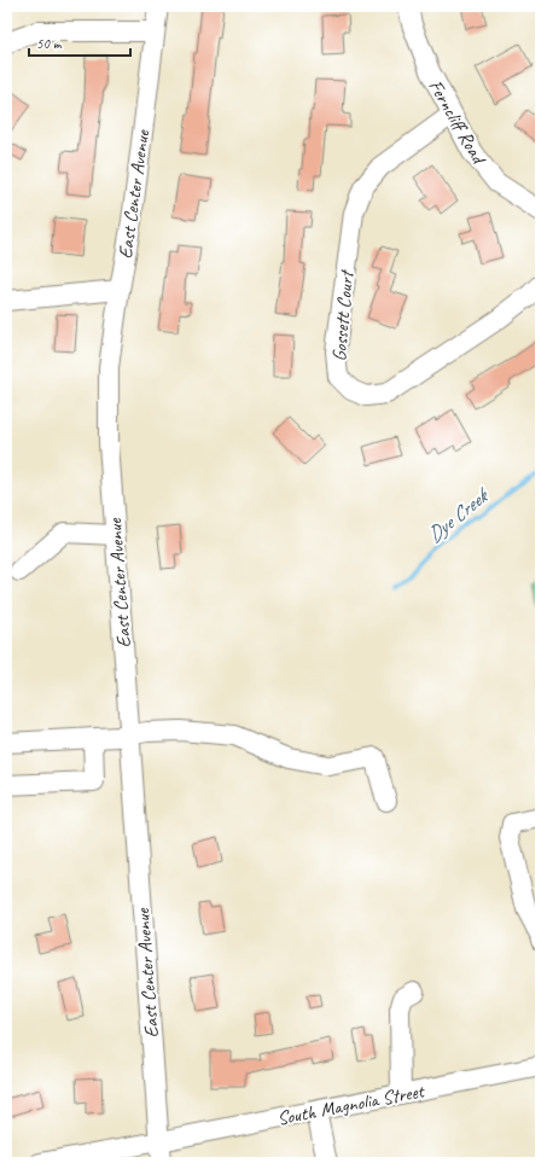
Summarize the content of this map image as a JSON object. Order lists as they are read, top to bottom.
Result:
{
  "streets": {
    "street": [
      "Ferncliff Road",
      "East Center Avenue",
      "Gossett Court",
      "South Magnolia Street"
    ]
  },
  "crossings": [
    ["Ferncliff Road", "Gossett Court"],
    ["East Center Avenue", "South Magnolia Street"]
  ],
  "water": ["Dye Creek"],
  "scale_bar": "50 m"
}
